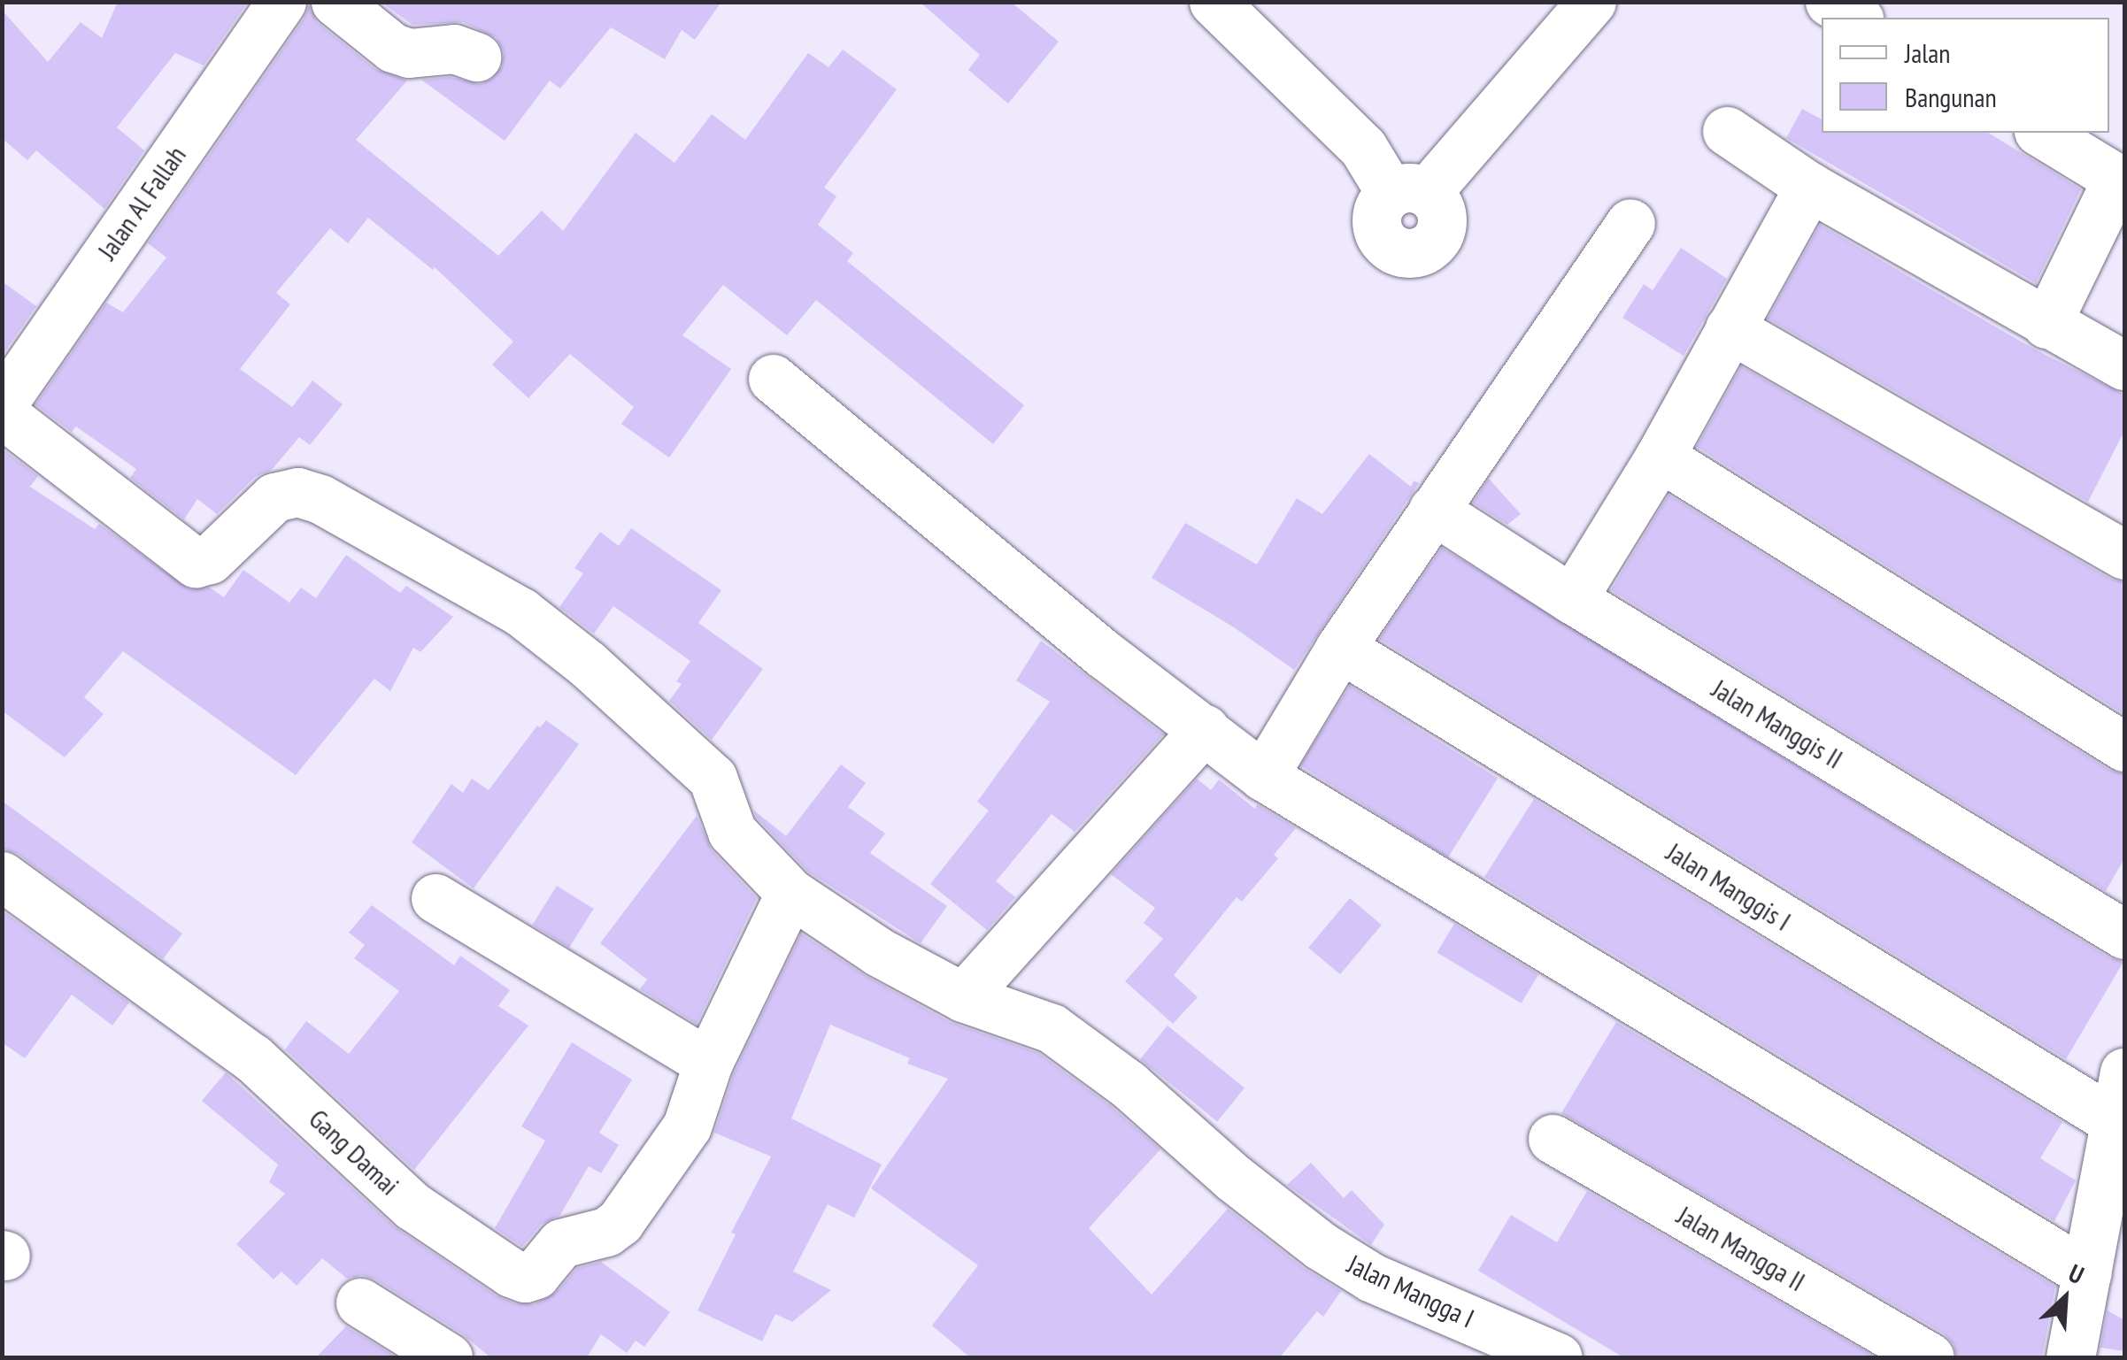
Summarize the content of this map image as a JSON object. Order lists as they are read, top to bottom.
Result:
{
  "streets": {
    "street": [
      "Jalan Al Fallah",
      "Jalan Manggis II",
      "Jalan Manggis I",
      "Gang Damai",
      "Jalan Mangga II",
      "Jalan Mangga I"
    ]
  },
  "legend": ["Jalan", "Bangunan"],
  "north": "top right"
}
